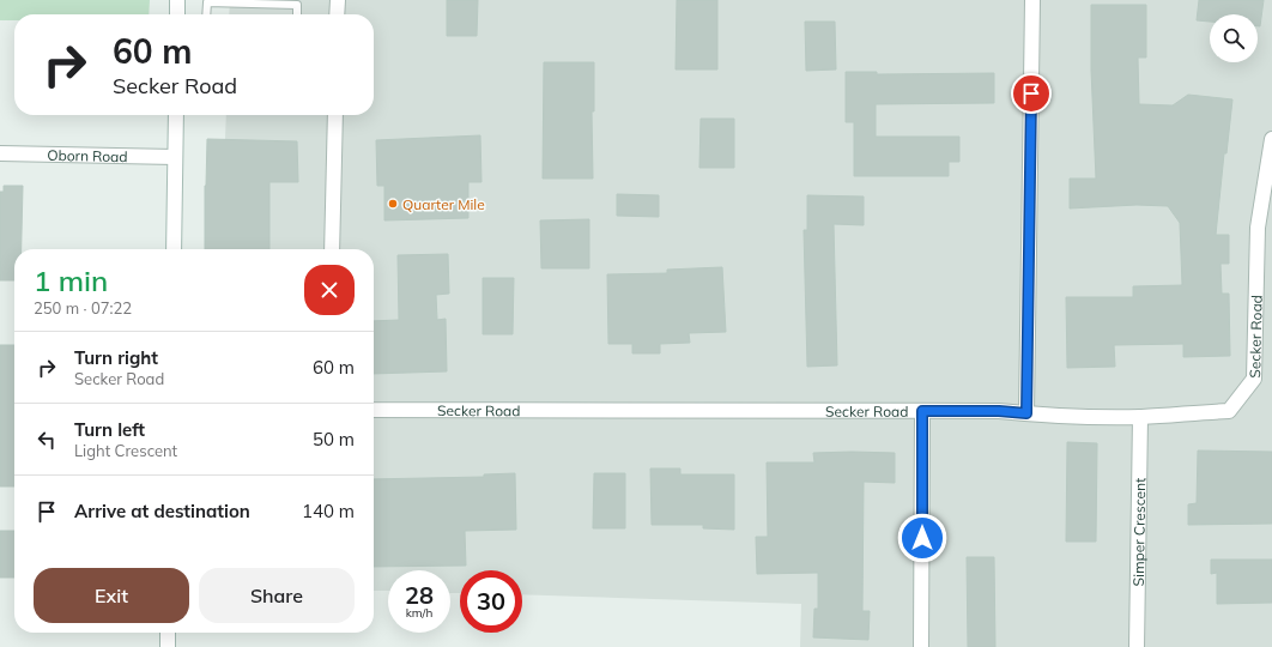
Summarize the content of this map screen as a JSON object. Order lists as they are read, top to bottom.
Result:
{
  "streets": {
    "street": ["Oborn Road", "Secker Road", "Simper Crescent"]
  },
  "crossings": [
    ["Secker Road", "Simper Crescent"]
  ],
  "places": ["Quarter Mile"],
  "page": {
    "turn": ["60 m", "Secker Road"],
    "heading": ["1 min", "250 m · 07:22"],
    "list": [
      {
        "name": "Turn right",
        "note": "Secker Road",
        "value": "60 m"
      },
      {
        "name": "Turn left",
        "note": "Light Crescent",
        "value": "50 m"
      },
      {
        "name": "Arrive at destination",
        "value": "140 m"
      }
    ],
    "buttons": ["Exit", "Share"],
    "speed": "28 km/h",
    "limit": "30"
  }
}
